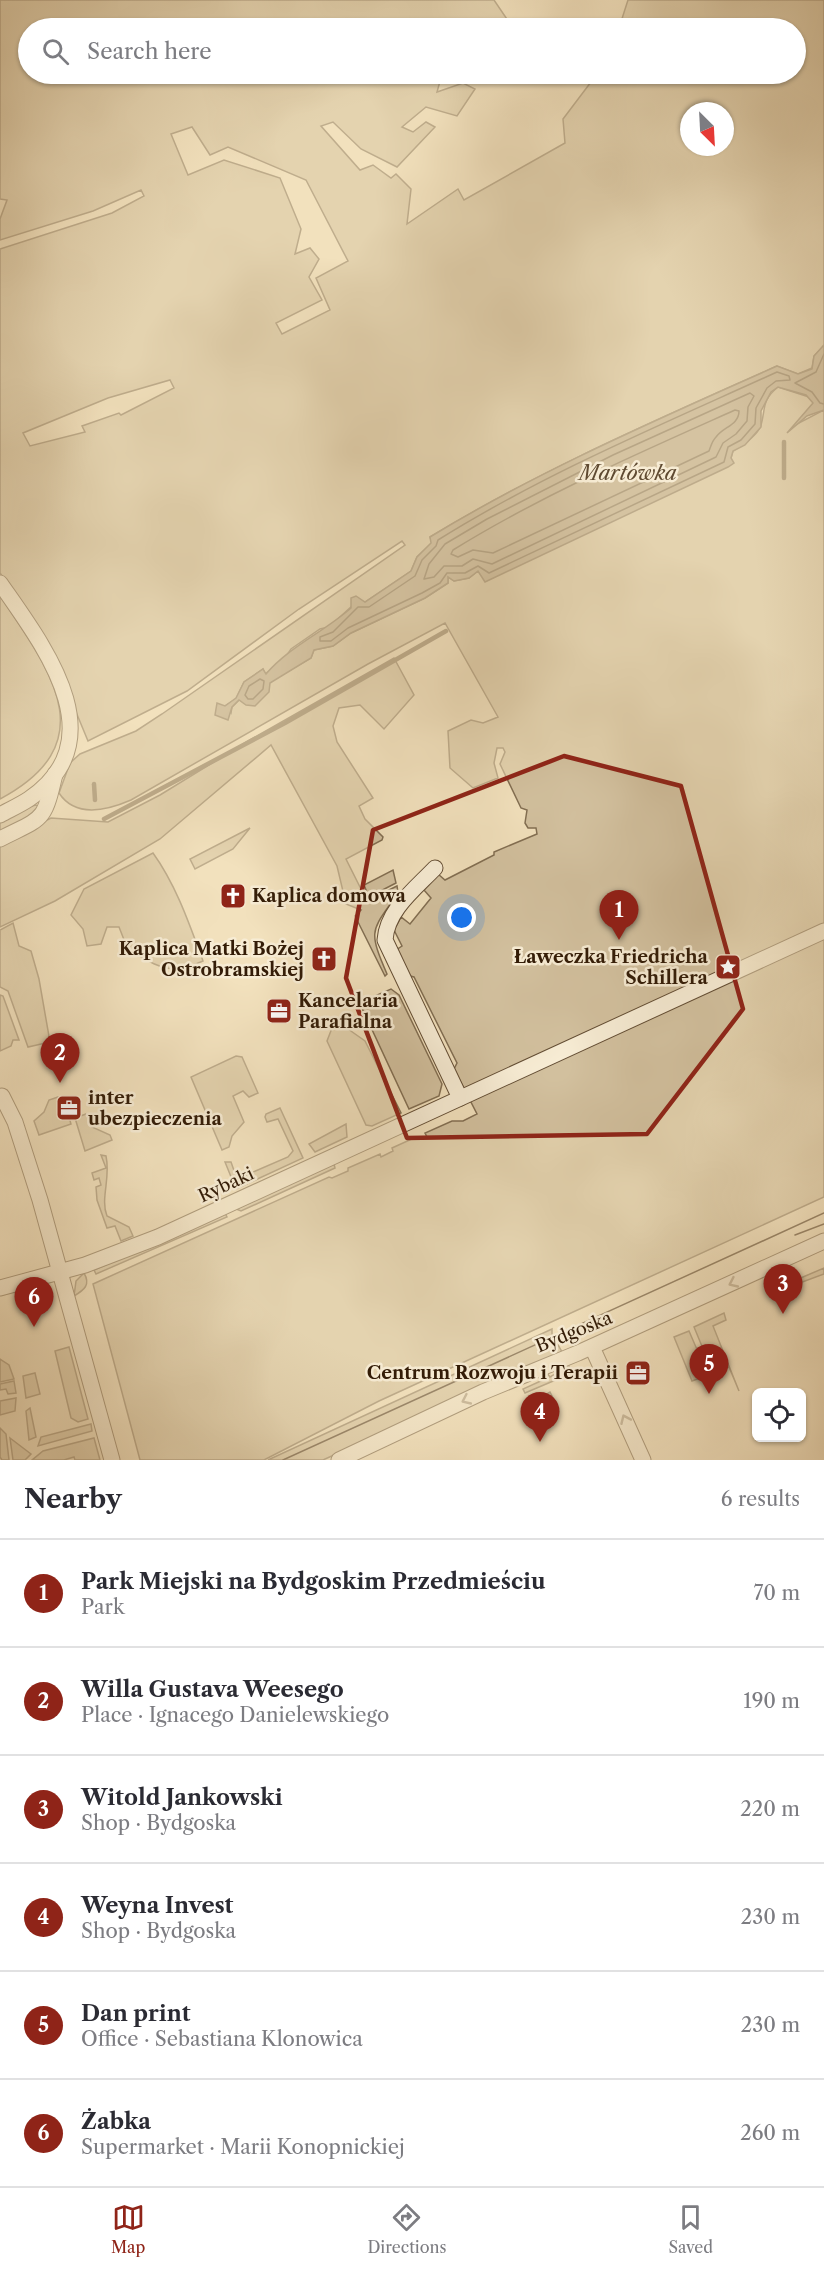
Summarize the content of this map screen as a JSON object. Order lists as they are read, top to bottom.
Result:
{
  "streets": {
    "street": ["Rybaki", "Bydgoska"]
  },
  "one_way": ["Bydgoska"],
  "water": ["Martówka"],
  "places": {
    "church": ["Kaplica domowa", "Kaplica Matki Bożej Ostrobramskiej"],
    "place": ["Ławeczka Friedricha Schillera"],
    "office": ["Kancelaria Parafialna", "inter ubezpieczenia", "Centrum Rozwoju i Terapii"]
  },
  "north": "bottom right",
  "page": {
    "search": "Search here",
    "pins": [
      "1",
      "2",
      "3",
      "6",
      "5",
      "4"
    ],
    "heading": ["Nearby", "6 results"],
    "list": [
      {
        "mark": "1",
        "name": "Park Miejski na Bydgoskim Przedmieściu",
        "note": "Park",
        "value": "70 m"
      },
      {
        "mark": "2",
        "name": "Willa Gustava Weesego",
        "note": "Place · Ignacego Danielewskiego",
        "value": "190 m"
      },
      {
        "mark": "3",
        "name": "Witold Jankowski",
        "note": "Shop · Bydgoska",
        "value": "220 m"
      },
      {
        "mark": "4",
        "name": "Weyna Invest",
        "note": "Shop · Bydgoska",
        "value": "230 m"
      },
      {
        "mark": "5",
        "name": "Dan print",
        "note": "Office · Sebastiana Klonowica",
        "value": "230 m"
      },
      {
        "mark": "6",
        "name": "Żabka",
        "note": "Supermarket · Marii Konopnickiej",
        "value": "260 m"
      }
    ],
    "nav": ["Map", "Directions", "Saved"]
  }
}
